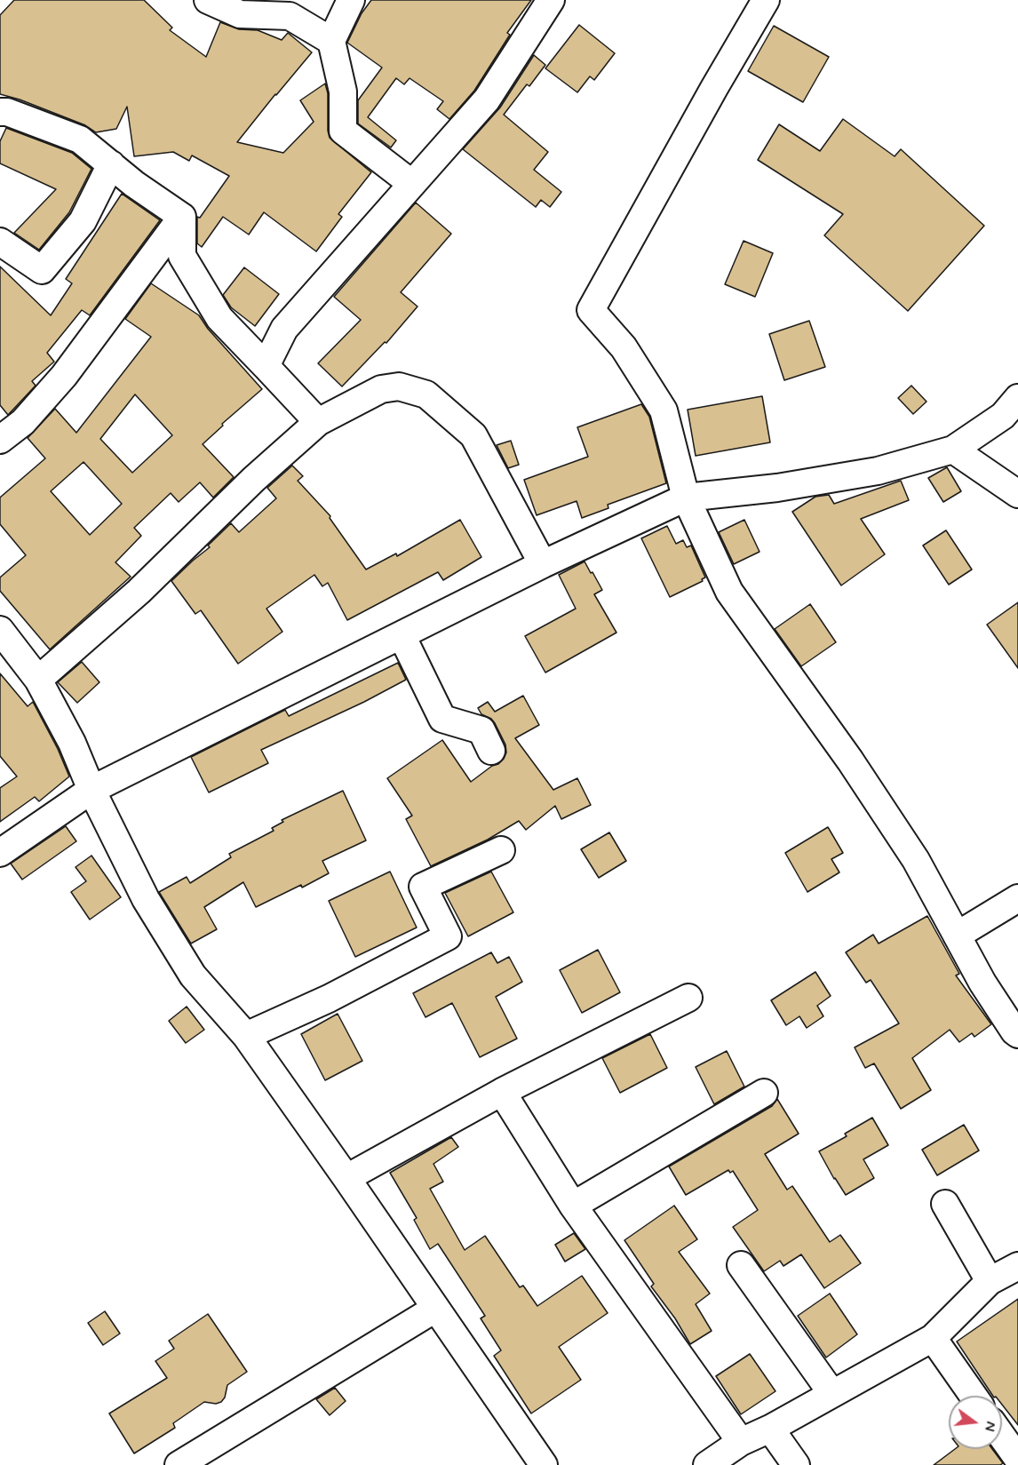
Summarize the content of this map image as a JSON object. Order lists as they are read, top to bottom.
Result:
{
  "north": "right"
}
